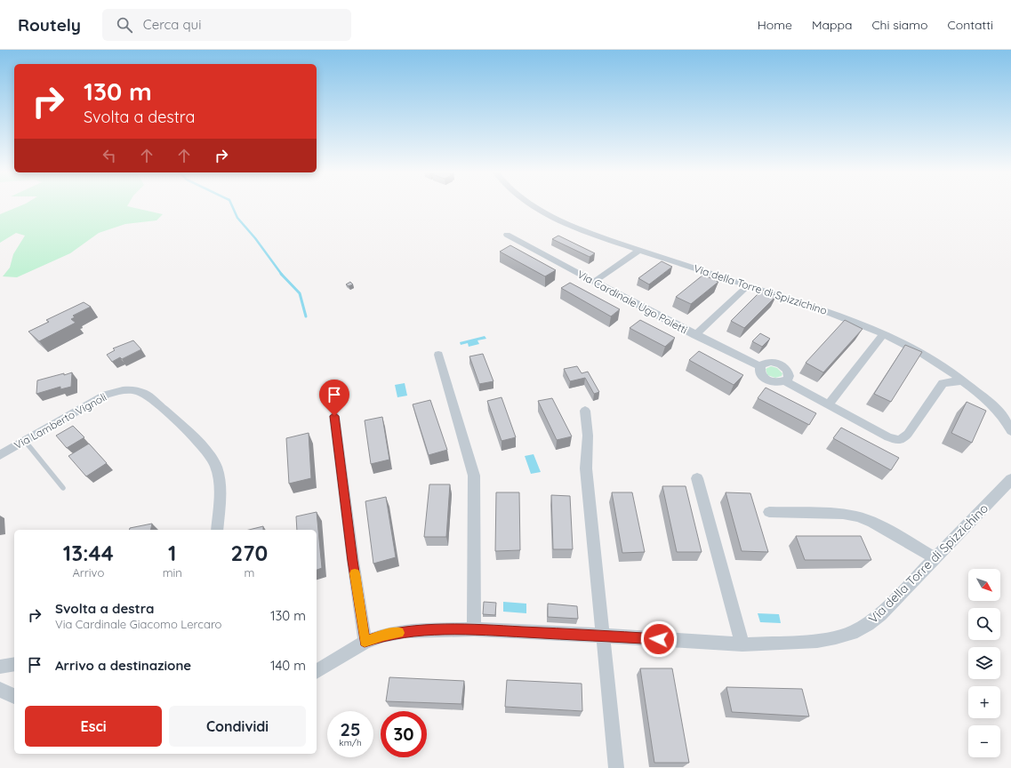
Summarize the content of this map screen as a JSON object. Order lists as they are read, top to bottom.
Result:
{
  "streets": {
    "street": ["Via della Torre di Spizzichino", "Via Cardinale Ugo Poletti", "Via Lamberto Vignoli"]
  },
  "north": "bottom right",
  "page": {
    "header": "Routely",
    "search": "Cerca qui",
    "nav": [
      "Home",
      "Mappa",
      "Chi siamo",
      "Contatti"
    ],
    "turn": ["130 m", "Svolta a destra"],
    "eta": [
      "13:44",
      "Arrivo",
      "1",
      "min",
      "270",
      "m"
    ],
    "map_buttons": ["+", "−"],
    "list": [
      {
        "name": "Svolta a destra",
        "note": "Via Cardinale Giacomo Lercaro",
        "value": "130 m"
      },
      {
        "name": "Arrivo a destinazione",
        "value": "140 m"
      }
    ],
    "buttons": ["Esci", "Condividi"],
    "speed": "25 km/h",
    "limit": "30"
  }
}
